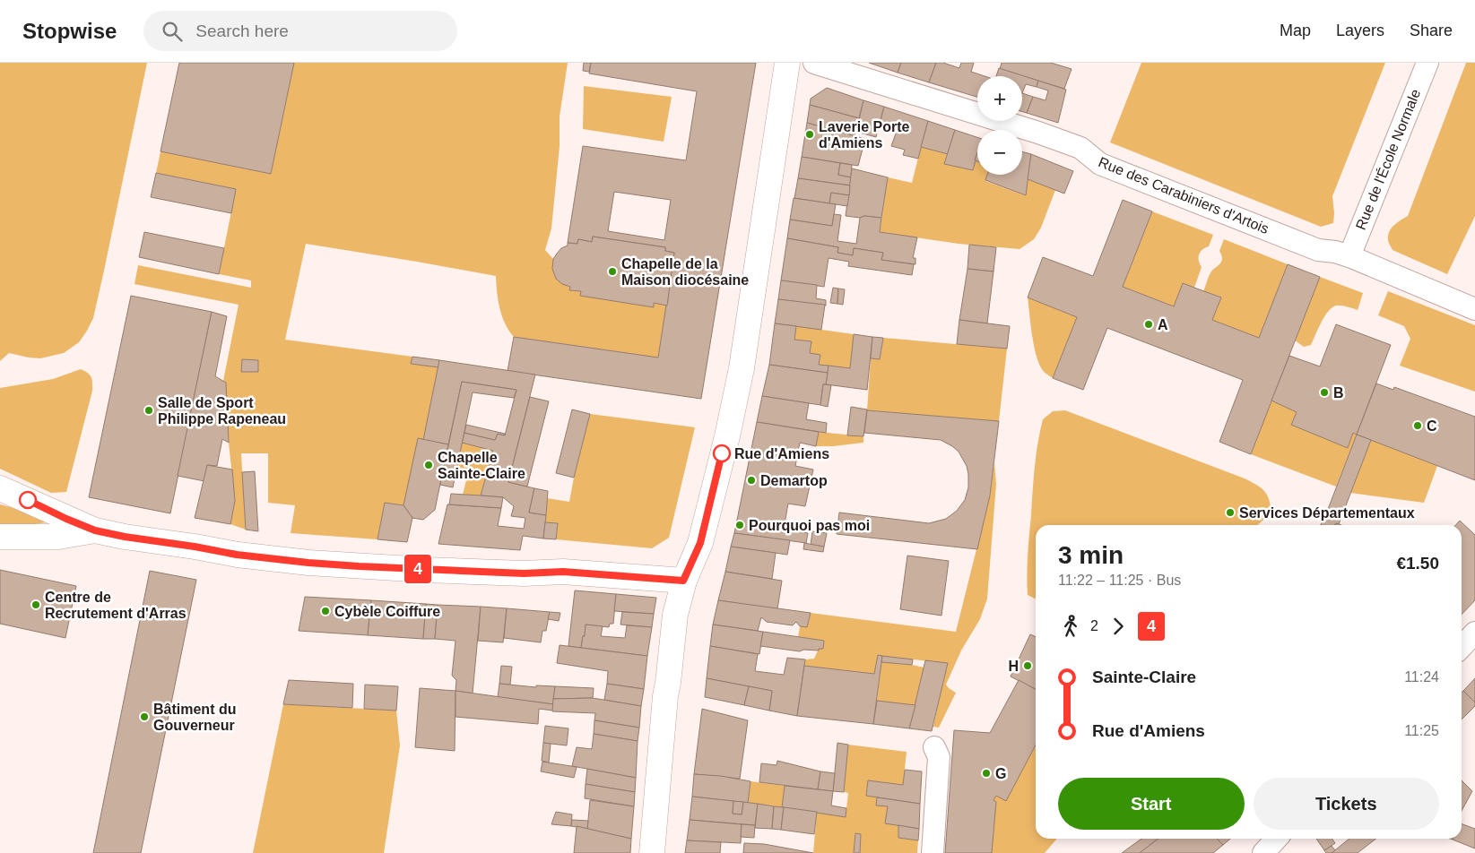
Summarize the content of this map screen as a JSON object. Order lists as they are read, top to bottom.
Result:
{
  "streets": {
    "street": ["Rue de l'École Normale", "Rue des Carabiniers d'Artois"]
  },
  "crossings": [
    ["Rue de l'École Normale", "Rue des Carabiniers d'Artois"]
  ],
  "places": [
    "Laverie Porte d'Amiens",
    "Chapelle de la Maison diocésaine",
    "A",
    "B",
    "Salle de Sport Philippe Rapeneau",
    "C",
    "Rue d'Amiens",
    "Chapelle Sainte-Claire",
    "Demartop",
    "Services Départementaux",
    "Pourquoi pas moi",
    "Centre de Recrutement d'Arras",
    "Cybèle Coiffure",
    "H",
    "Bâtiment du Gouverneur",
    "G"
  ],
  "lines": ["bus line 4"],
  "page": {
    "header": "Stopwise",
    "search": "Search here",
    "nav": ["Map", "Layers", "Share"],
    "on_map": "4",
    "map_buttons": ["+", "−"],
    "heading": ["3 min", "11:22 – 11:25 · Bus", "€1.50"],
    "legs": ["2", "4"],
    "list": [
      {
        "name": "Sainte-Claire",
        "value": "11:24"
      },
      {
        "name": "Rue d'Amiens",
        "value": "11:25"
      }
    ],
    "buttons": ["Start", "Tickets"]
  }
}
